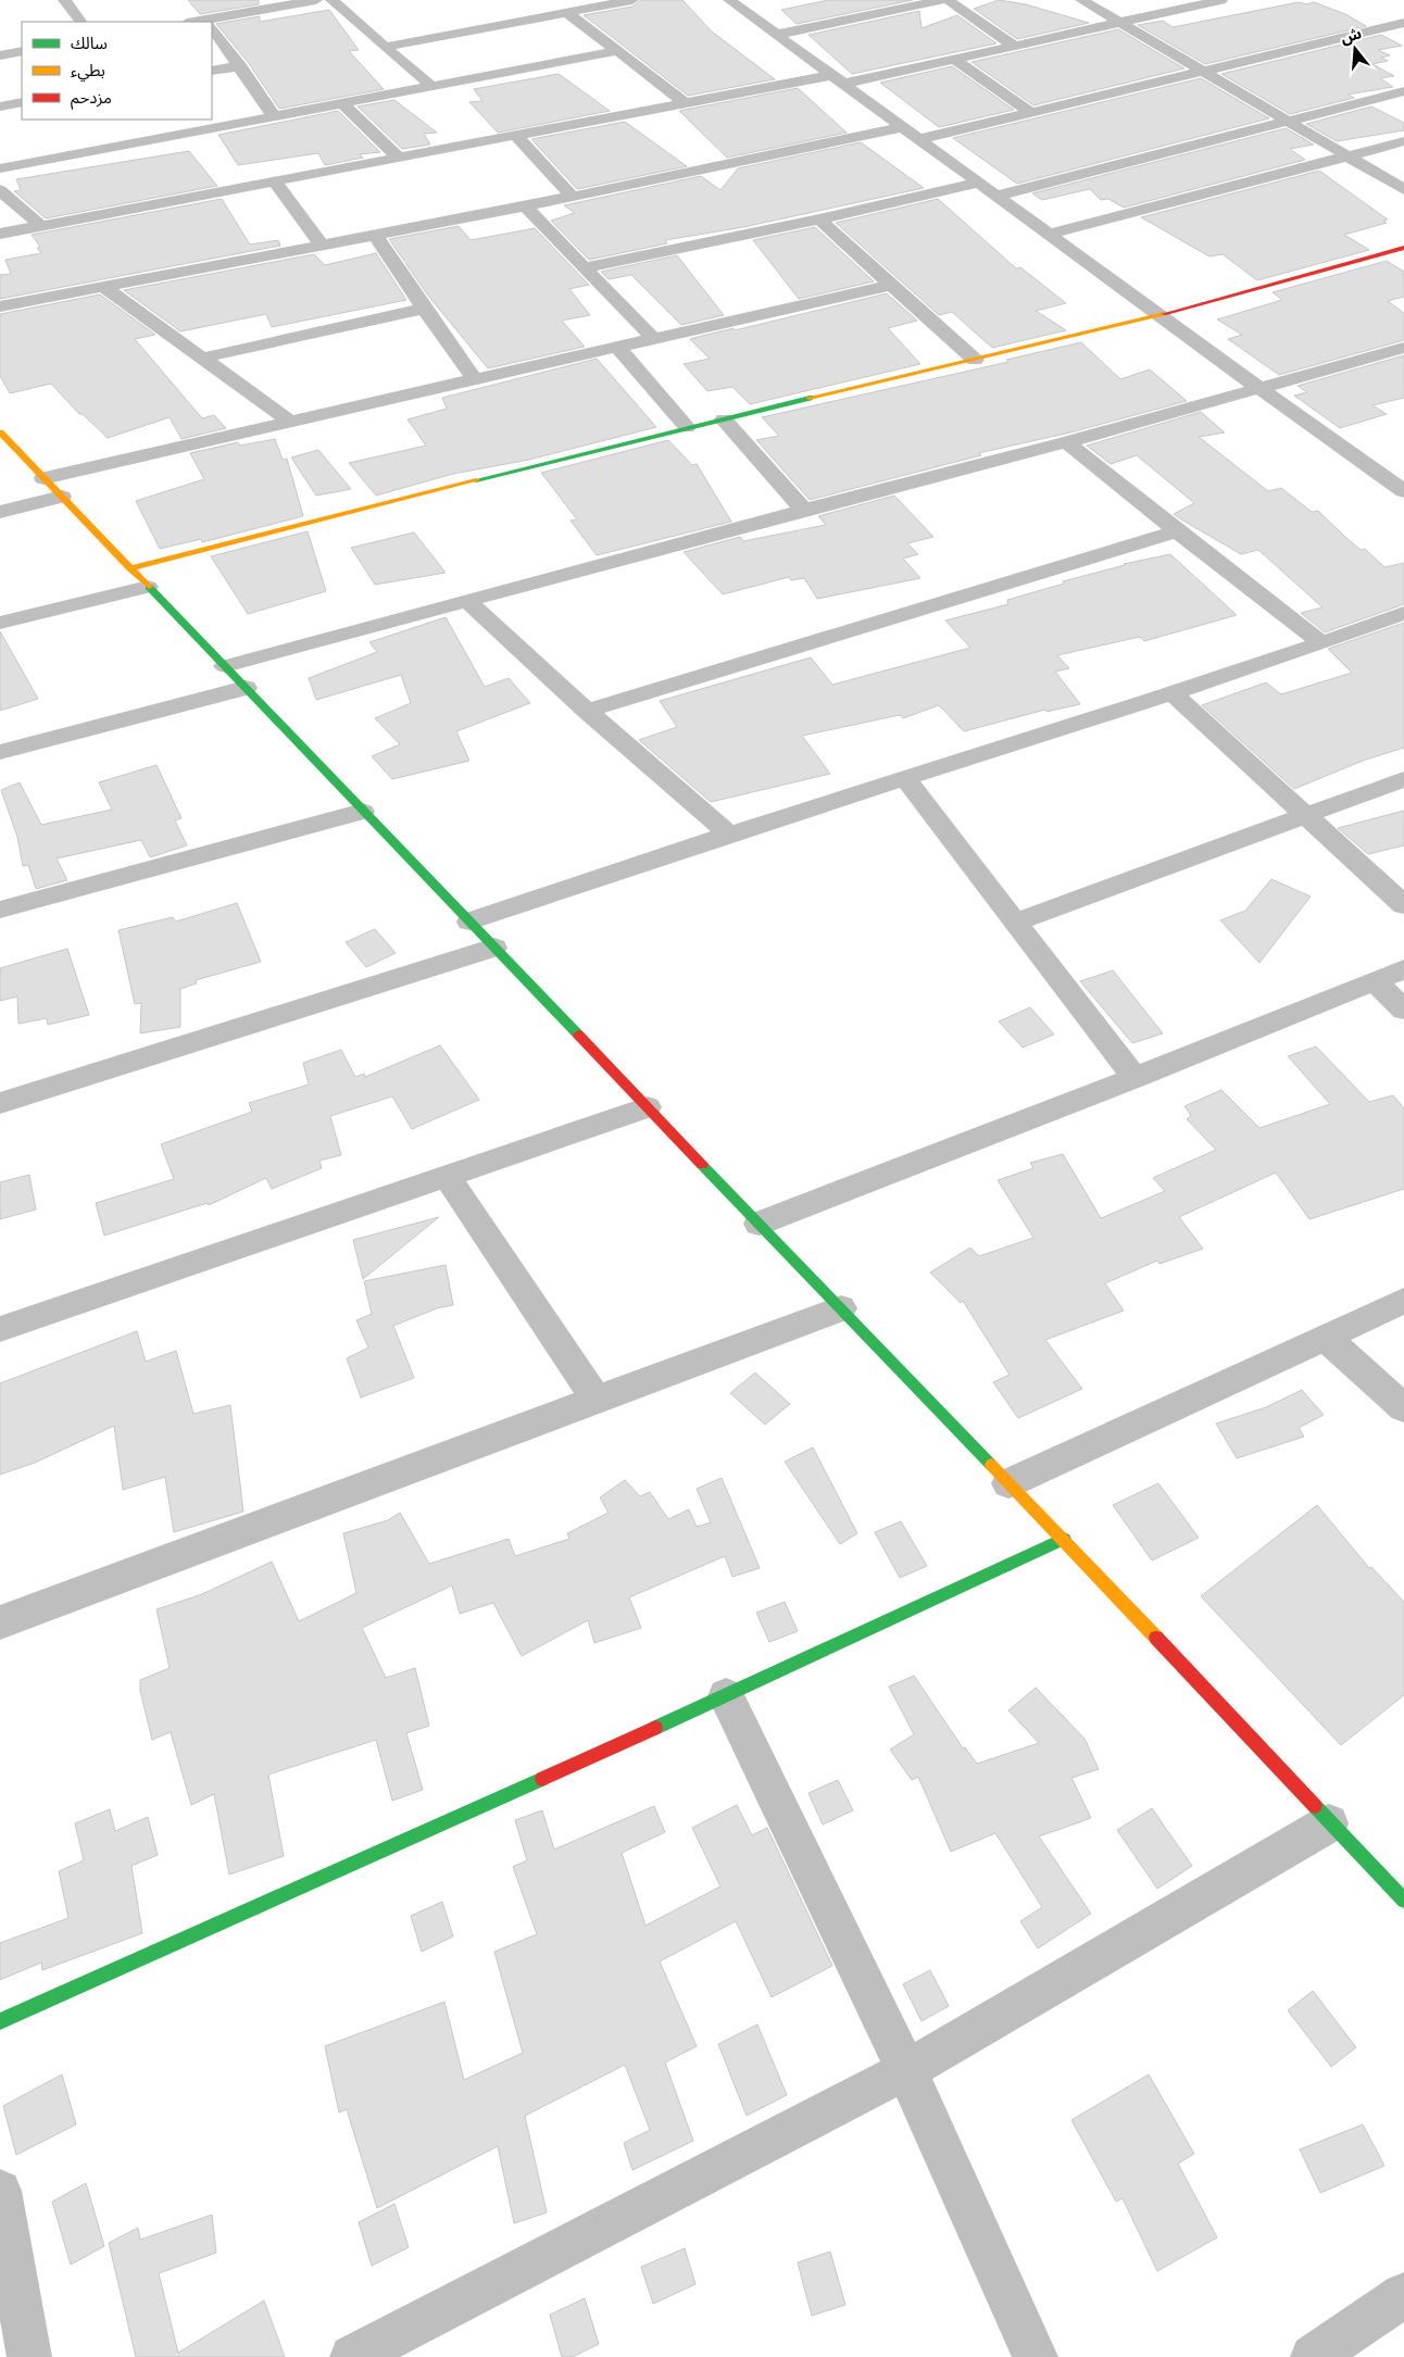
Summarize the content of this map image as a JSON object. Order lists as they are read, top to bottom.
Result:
{
  "legend": ["سالك", "بطيء", "مزدحم"],
  "north": "top"
}
